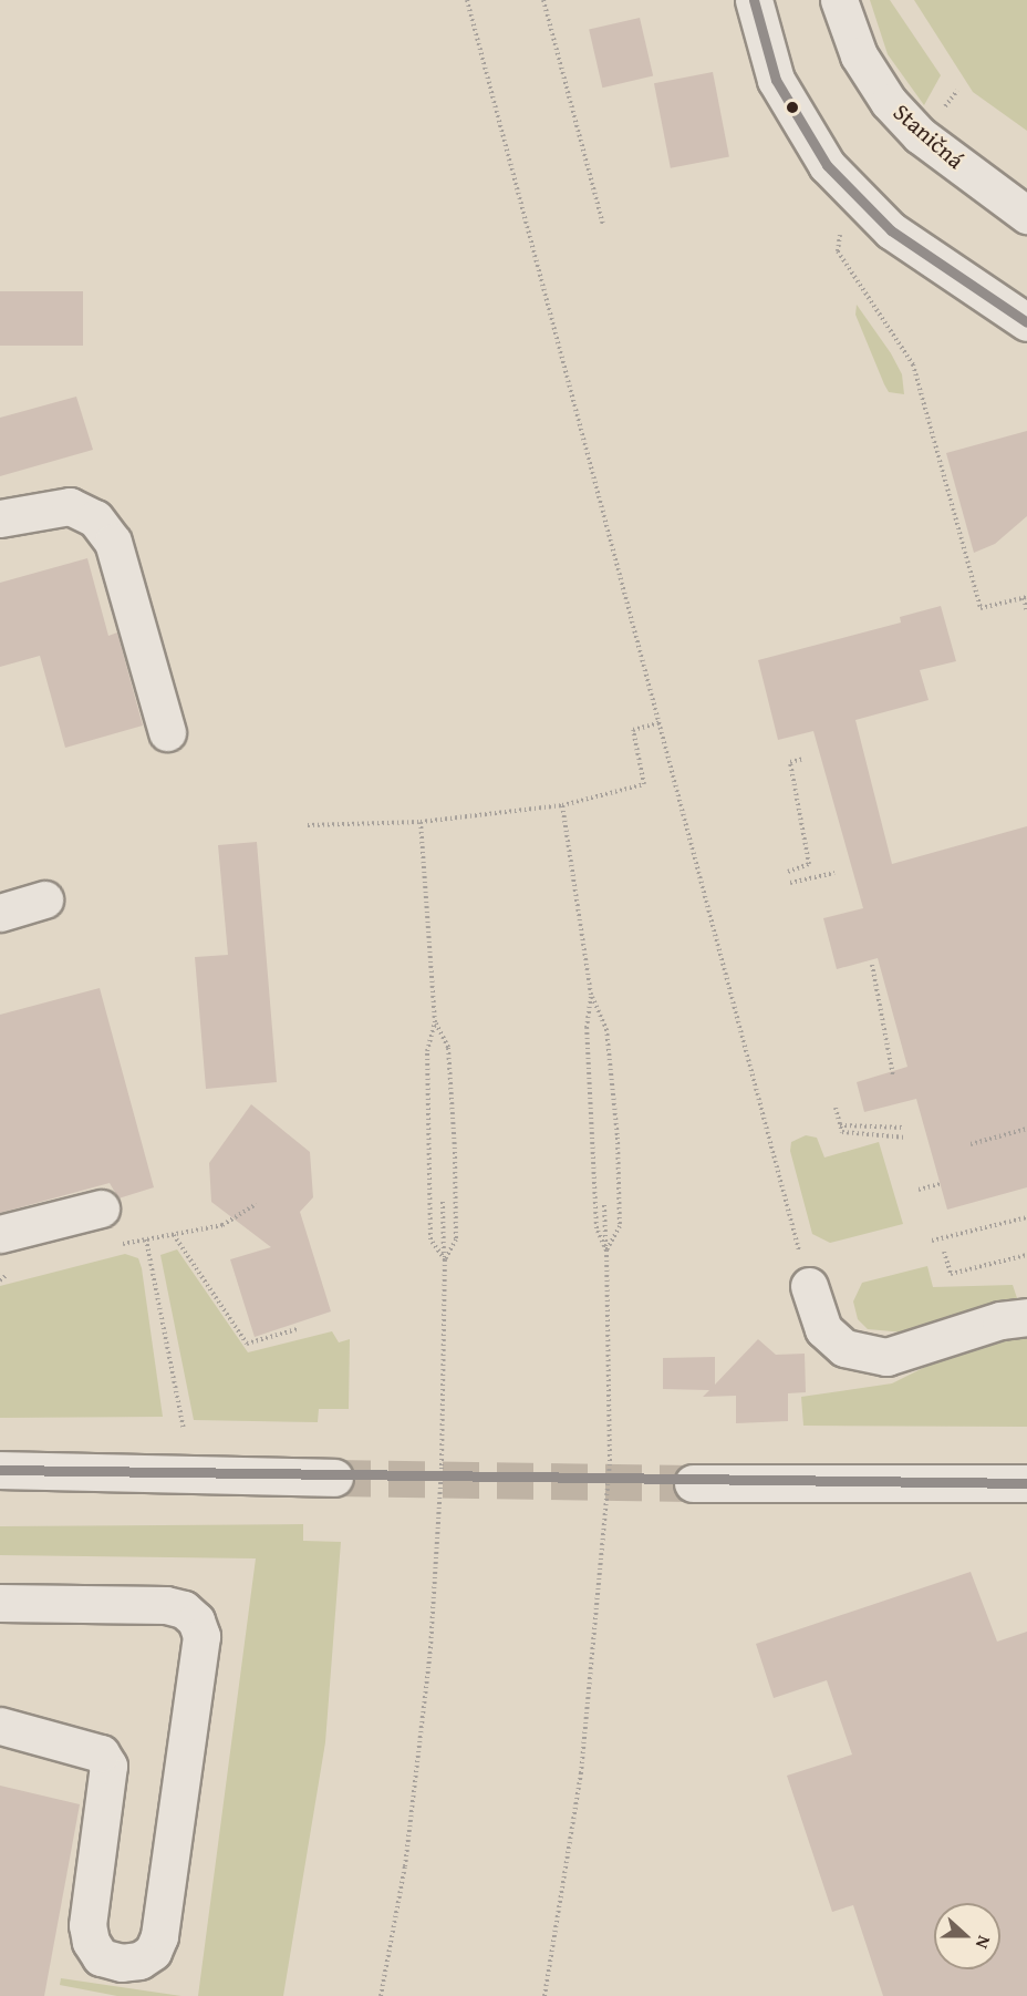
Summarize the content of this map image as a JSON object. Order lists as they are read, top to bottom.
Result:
{
  "streets": {
    "street": ["Staničná"]
  },
  "north": "right"
}
